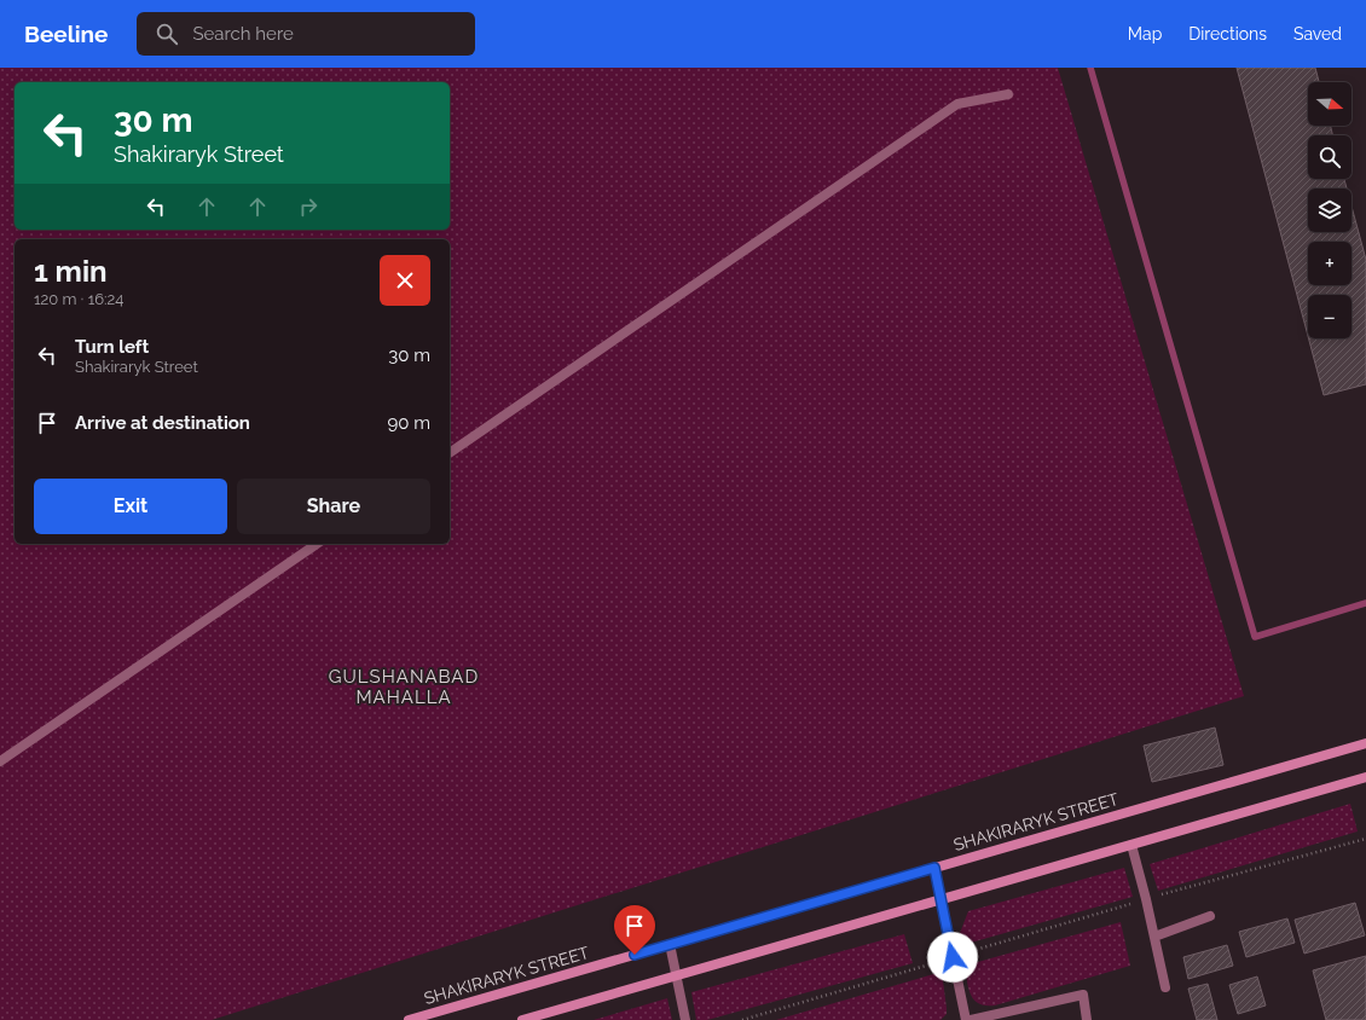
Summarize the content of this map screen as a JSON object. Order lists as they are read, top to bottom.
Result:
{
  "streets": {
    "main road": ["SHAKIRARYK STREET"]
  },
  "districts": ["GULSHANABAD MAHALLA"],
  "north": "right",
  "page": {
    "header": "Beeline",
    "search": "Search here",
    "nav": ["Map", "Directions", "Saved"],
    "map_buttons": ["+", "−"],
    "turn": ["30 m", "Shakiraryk Street"],
    "heading": ["1 min", "120 m · 16:24"],
    "list": [
      {
        "name": "Turn left",
        "note": "Shakiraryk Street",
        "value": "30 m"
      },
      {
        "name": "Arrive at destination",
        "value": "90 m"
      }
    ],
    "buttons": ["Exit", "Share"]
  }
}
